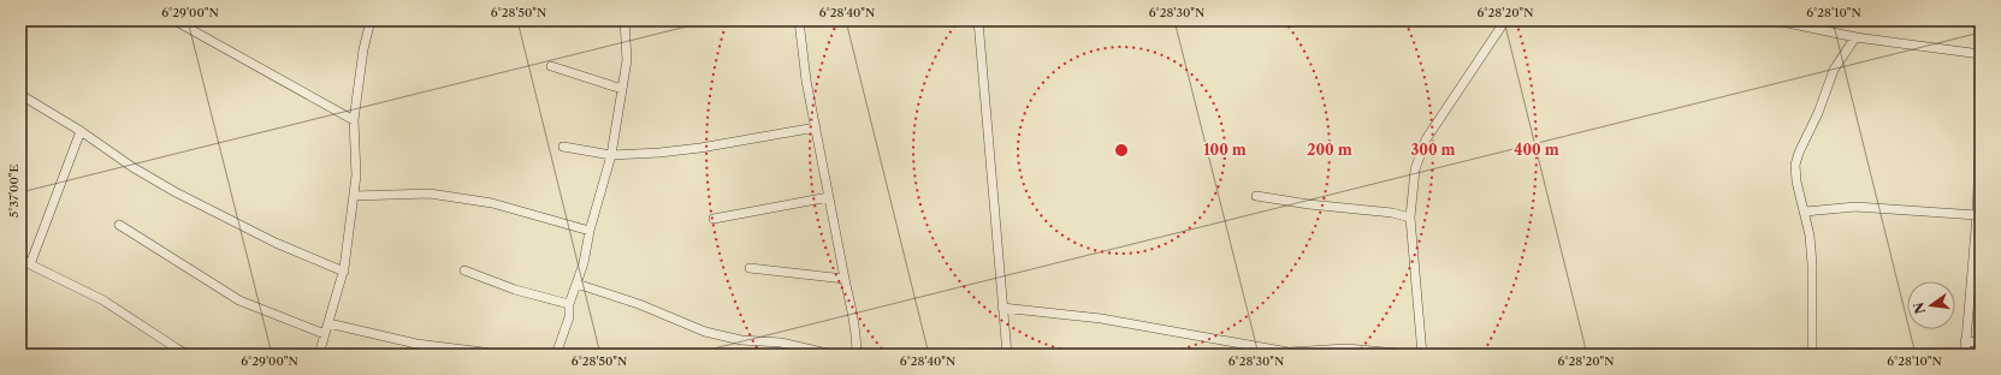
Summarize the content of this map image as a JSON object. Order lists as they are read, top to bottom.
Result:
{
  "north": "left",
  "coordinates": [
    "6°29'00\"N",
    "6°28'50\"N",
    "6°28'40\"N",
    "6°28'30\"N",
    "6°28'20\"N",
    "6°28'10\"N",
    "5°37'00\"E"
  ],
  "rings": [
    "100 m",
    "200 m",
    "300 m",
    "400 m"
  ]
}
